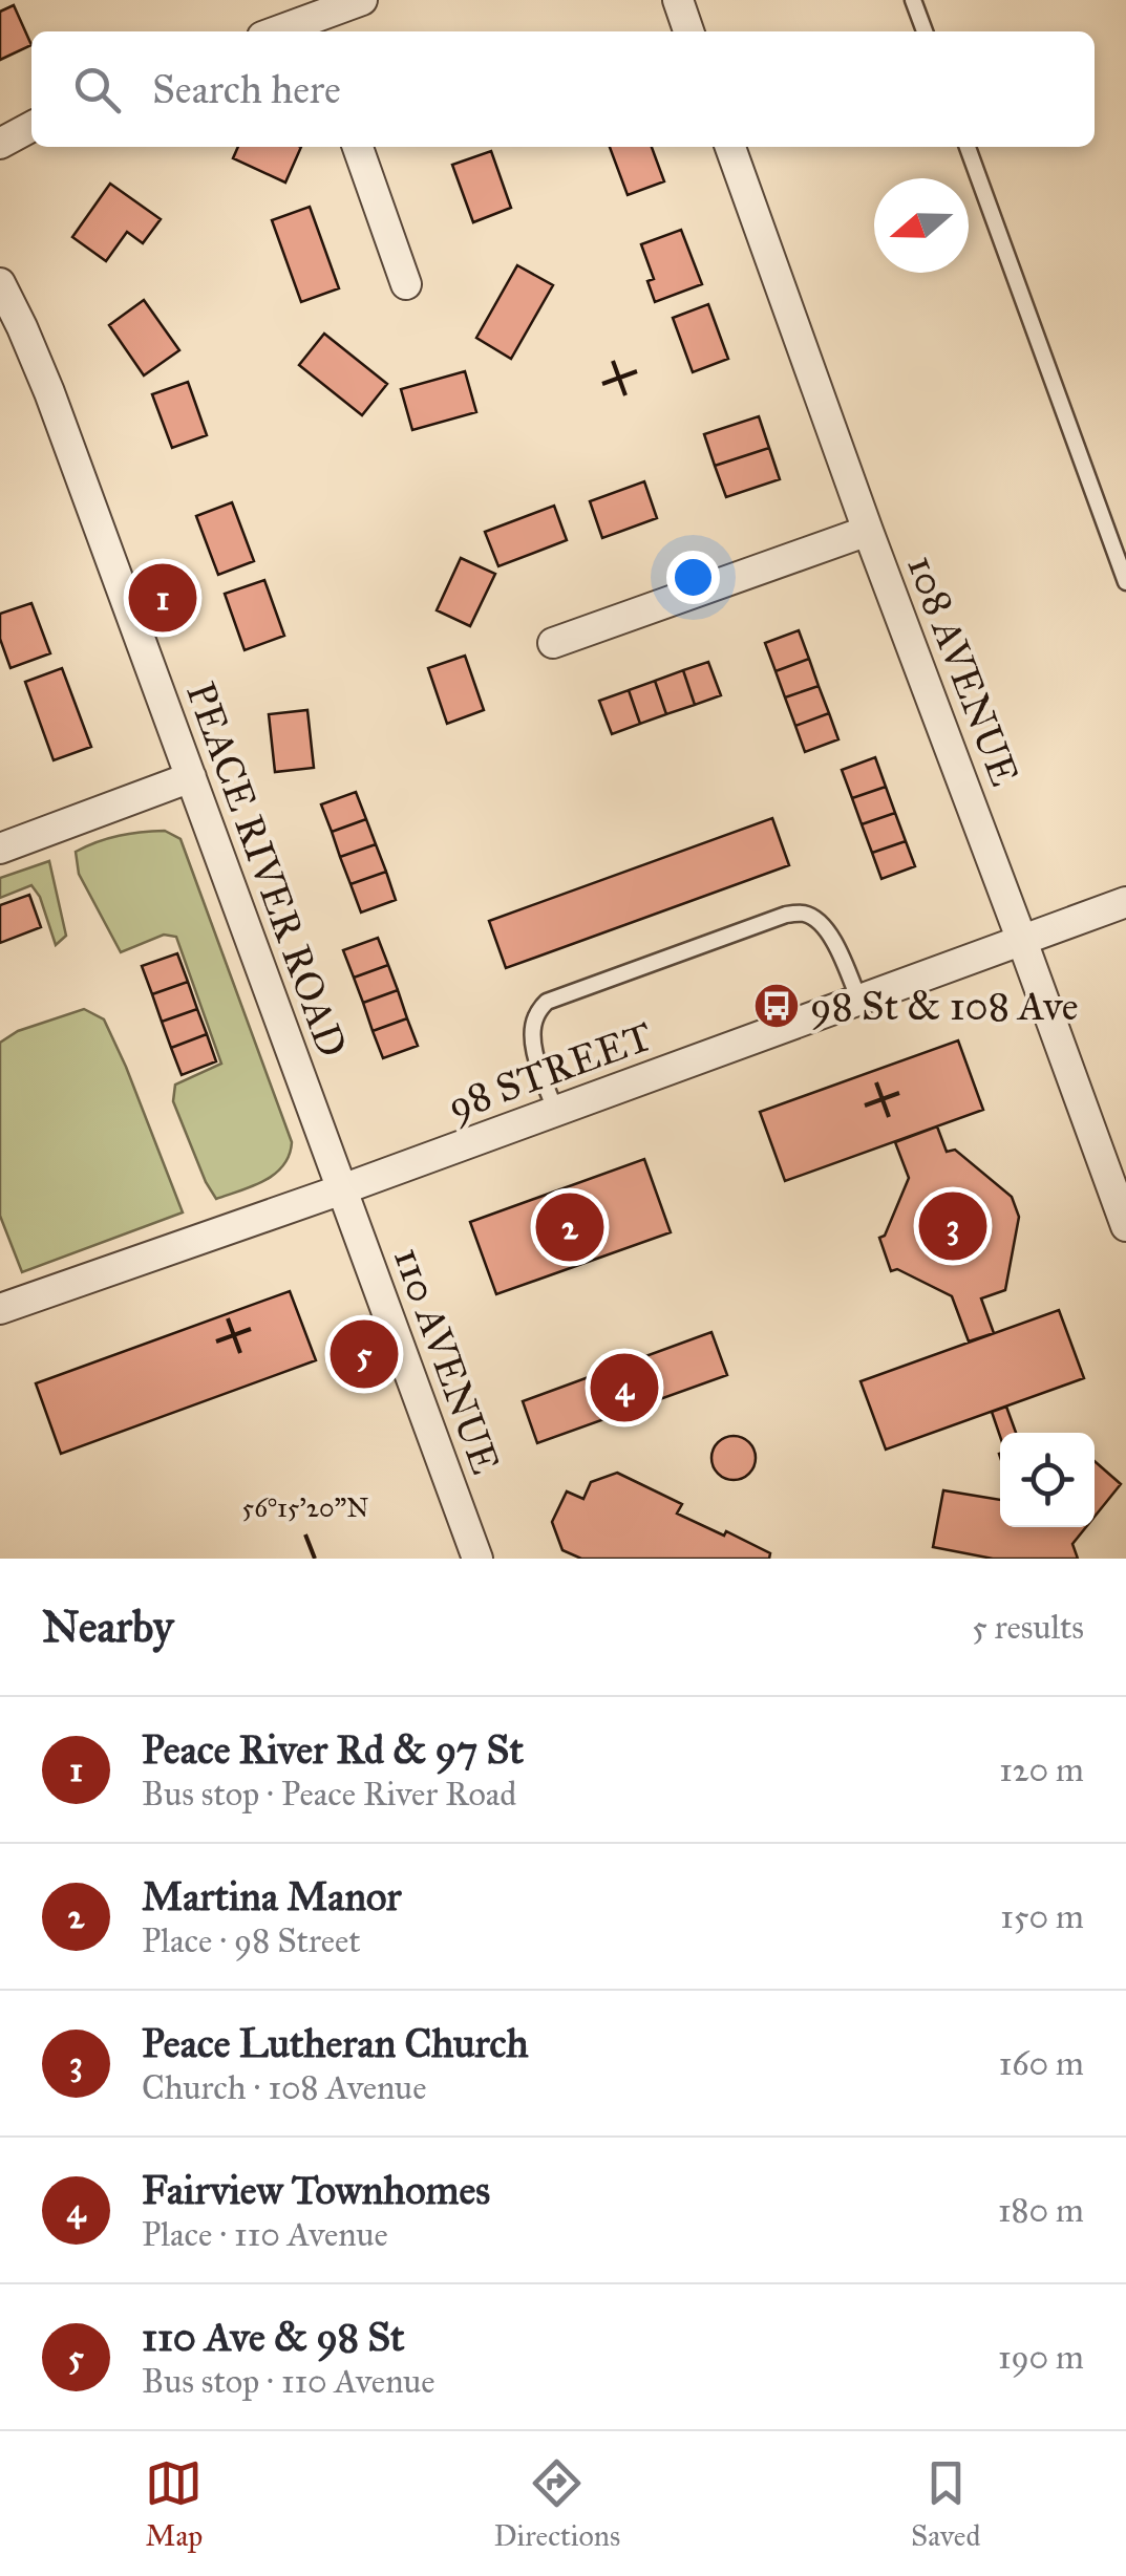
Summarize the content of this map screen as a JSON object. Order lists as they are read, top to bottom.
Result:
{
  "streets": {
    "street": [
      "108 AVENUE",
      "PEACE RIVER ROAD",
      "98 STREET",
      "110 AVENUE"
    ]
  },
  "crossings": [
    ["108 AVENUE", "98 STREET"],
    ["PEACE RIVER ROAD", "98 STREET"],
    ["PEACE RIVER ROAD", "110 AVENUE"],
    ["98 STREET", "110 AVENUE"]
  ],
  "places": {
    "bus stop": ["98 St & 108 Ave"]
  },
  "north": "left",
  "page": {
    "search": "Search here",
    "pins": [
      "1",
      "3",
      "2",
      "5",
      "4"
    ],
    "heading": ["Nearby", "5 results"],
    "list": [
      {
        "mark": "1",
        "name": "Peace River Rd & 97 St",
        "note": "Bus stop · Peace River Road",
        "value": "120 m"
      },
      {
        "mark": "2",
        "name": "Martina Manor",
        "note": "Place · 98 Street",
        "value": "150 m"
      },
      {
        "mark": "3",
        "name": "Peace Lutheran Church",
        "note": "Church · 108 Avenue",
        "value": "160 m"
      },
      {
        "mark": "4",
        "name": "Fairview Townhomes",
        "note": "Place · 110 Avenue",
        "value": "180 m"
      },
      {
        "mark": "5",
        "name": "110 Ave & 98 St",
        "note": "Bus stop · 110 Avenue",
        "value": "190 m"
      }
    ],
    "nav": ["Map", "Directions", "Saved"]
  },
  "coordinates": ["56°15'20\"N"]
}
